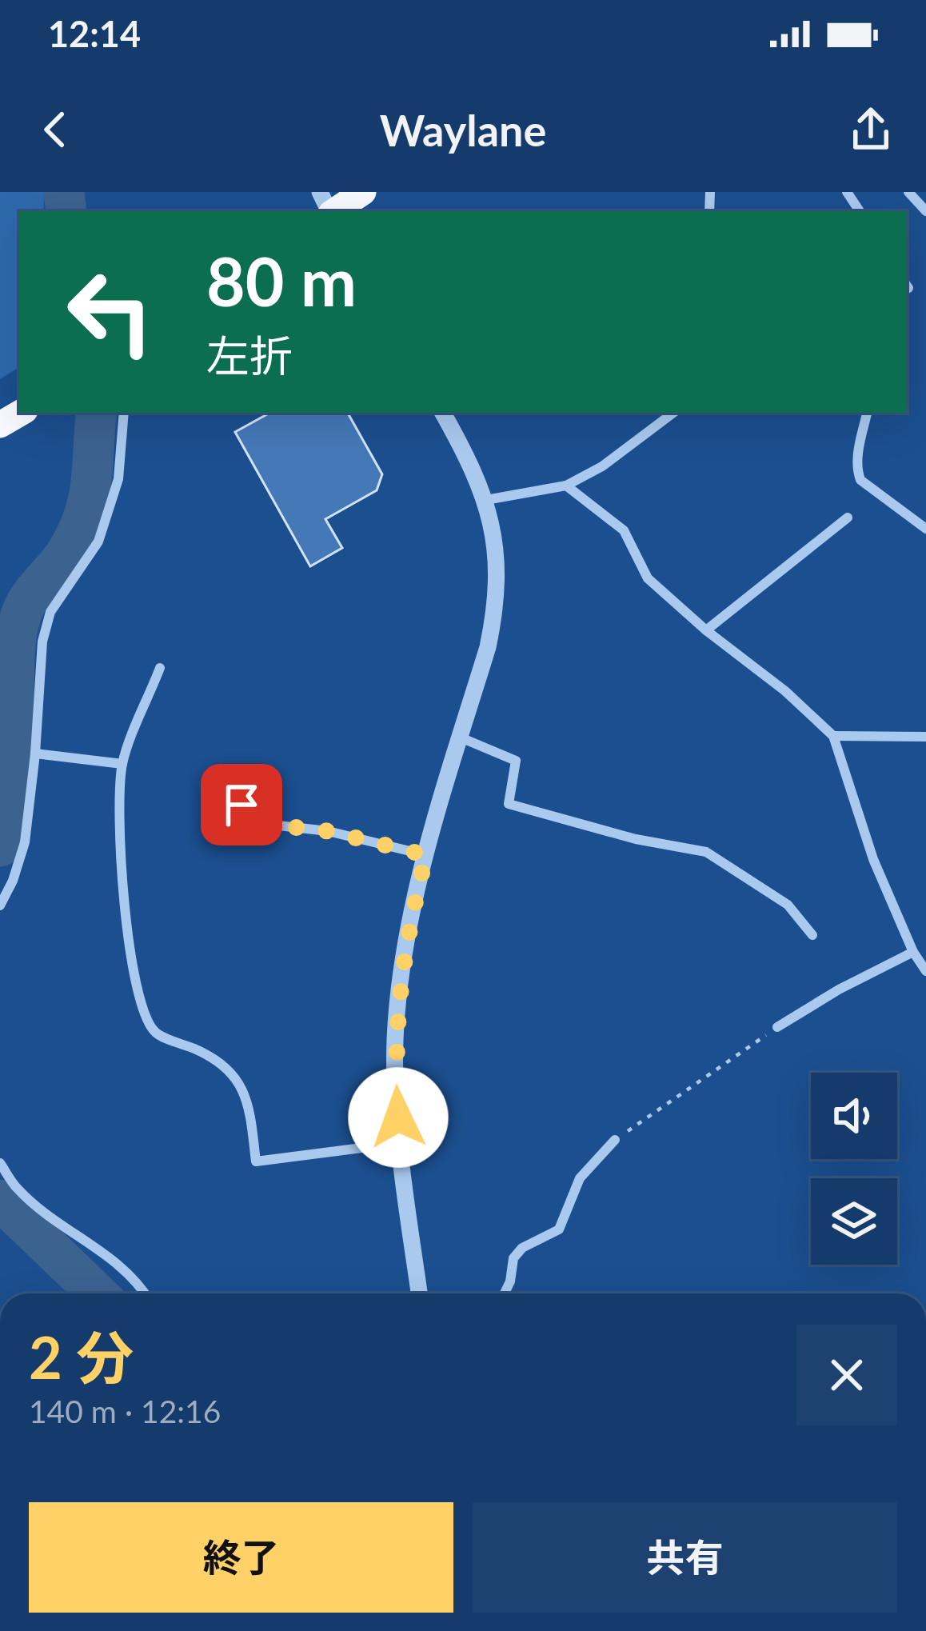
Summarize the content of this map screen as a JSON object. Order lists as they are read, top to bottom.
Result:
{
  "page": {
    "status": "12:14",
    "header": "Waylane",
    "turn": ["80 m", "左折"],
    "heading": ["2 分", "140 m · 12:16"],
    "buttons": ["終了", "共有"]
  }
}
